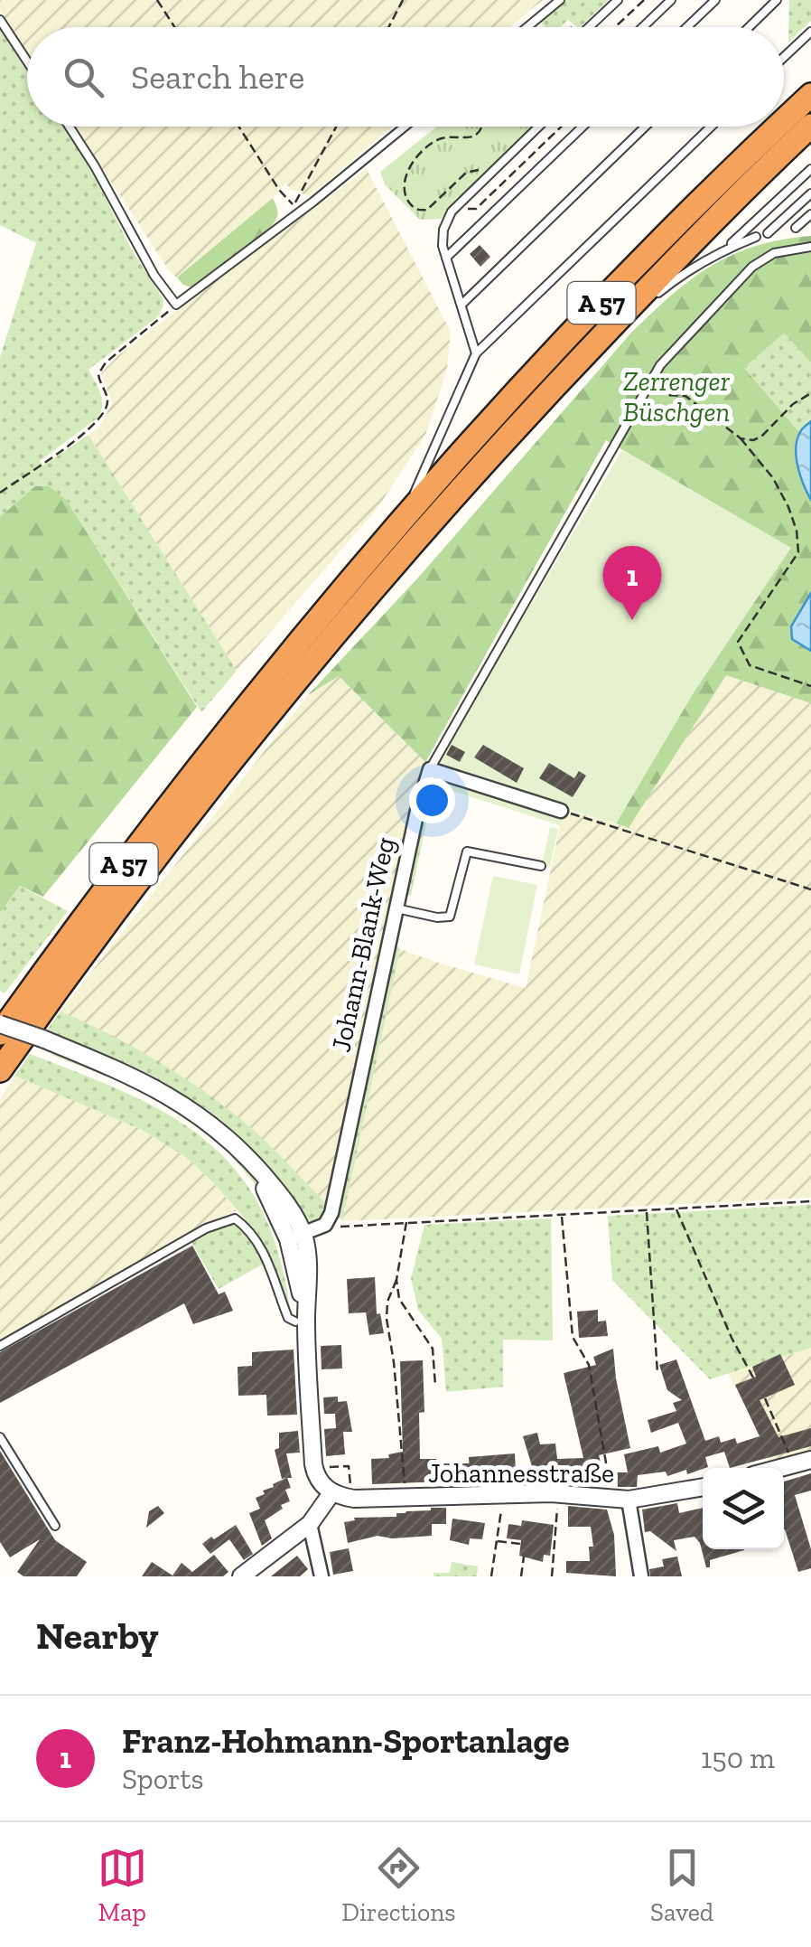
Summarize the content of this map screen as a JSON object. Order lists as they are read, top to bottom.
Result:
{
  "streets": {
    "highway": ["A 57"],
    "street": ["Johann-Blank-Weg", "Johannesstraße"]
  },
  "parks": ["Zerrenger Büschgen"],
  "page": {
    "search": "Search here",
    "pins": "1",
    "heading": "Nearby",
    "list": [
      {
        "mark": "1",
        "name": "Franz-Hohmann-Sportanlage",
        "note": "Sports",
        "value": "150 m"
      }
    ],
    "nav": ["Map", "Directions", "Saved"]
  }
}
